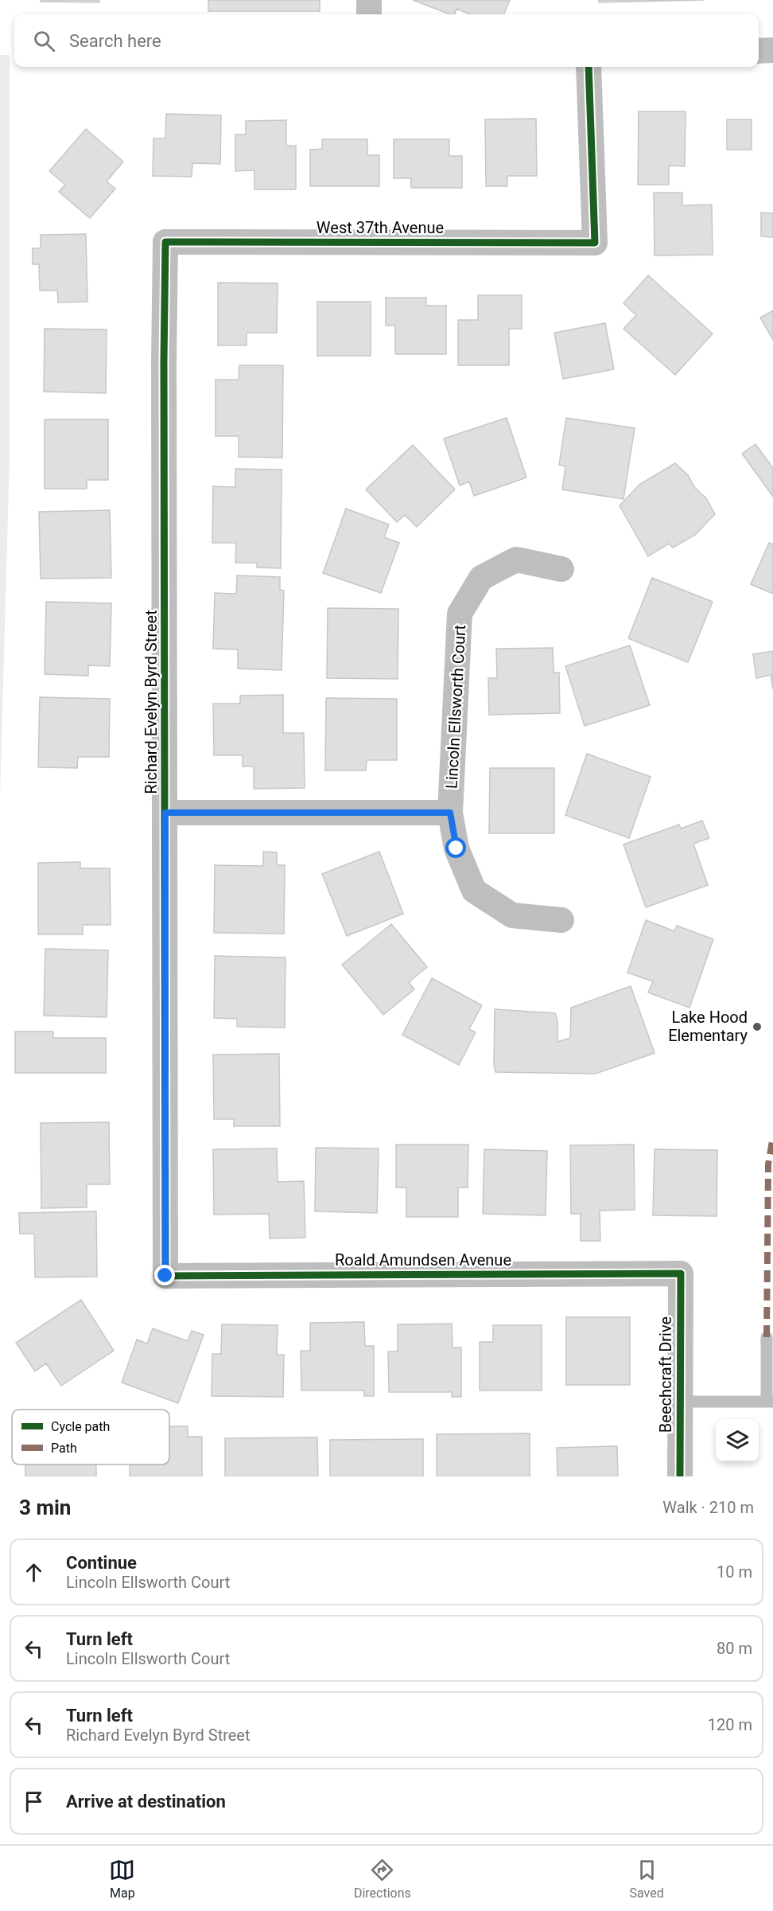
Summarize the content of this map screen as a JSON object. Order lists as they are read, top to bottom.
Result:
{
  "streets": {
    "street": [
      "West 37th Avenue",
      "Richard Evelyn Byrd Street",
      "Lincoln Ellsworth Court",
      "Roald Amundsen Avenue",
      "Beechcraft Drive"
    ]
  },
  "crossings": [
    ["West 37th Avenue", "Richard Evelyn Byrd Street"],
    ["Richard Evelyn Byrd Street", "Roald Amundsen Avenue"],
    ["Roald Amundsen Avenue", "Beechcraft Drive"]
  ],
  "places": ["Lake Hood Elementary"],
  "legend": ["Cycle path", "Path"],
  "page": {
    "search": "Search here",
    "heading": ["3 min", "Walk · 210 m"],
    "list": [
      ["Continue", "Lincoln Ellsworth Court", "10 m"],
      ["Turn left", "Lincoln Ellsworth Court", "80 m"],
      ["Turn left", "Richard Evelyn Byrd Street", "120 m"],
      "Arrive at destination"
    ],
    "nav": ["Map", "Directions", "Saved"]
  }
}
